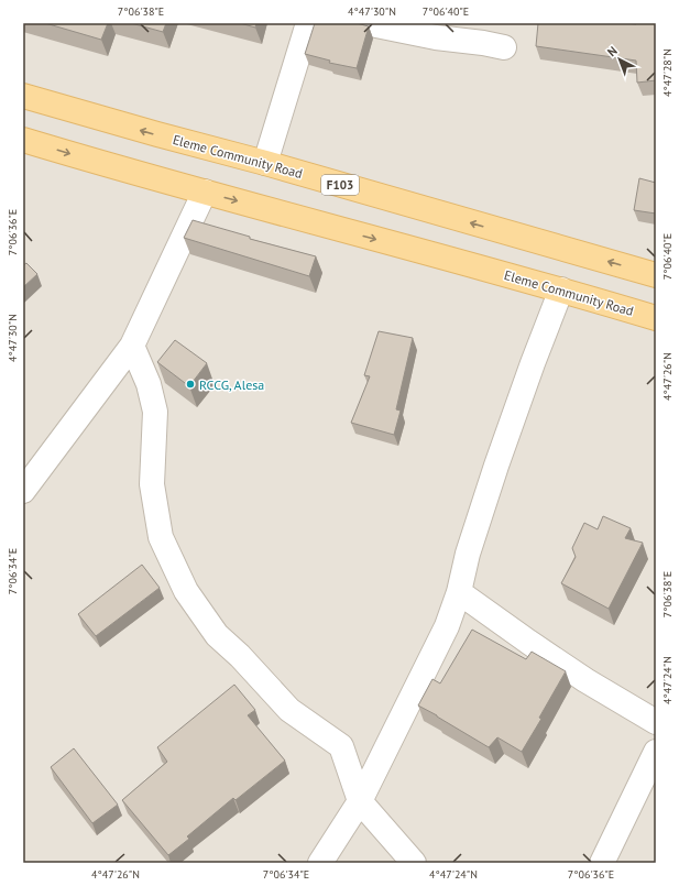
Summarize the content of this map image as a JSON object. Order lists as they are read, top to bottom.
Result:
{
  "streets": {
    "main road": ["Eleme Community Road", "F103"]
  },
  "places": ["RCCG, Alesa"],
  "north": "top left",
  "coordinates": [
    "7°06'38\"E",
    "4°47'30\"N",
    "7°06'40\"E",
    "4°47'28\"N",
    "7°06'36\"E",
    "4°47'26\"N",
    "7°06'34\"E",
    "4°47'24\"N"
  ]
}
